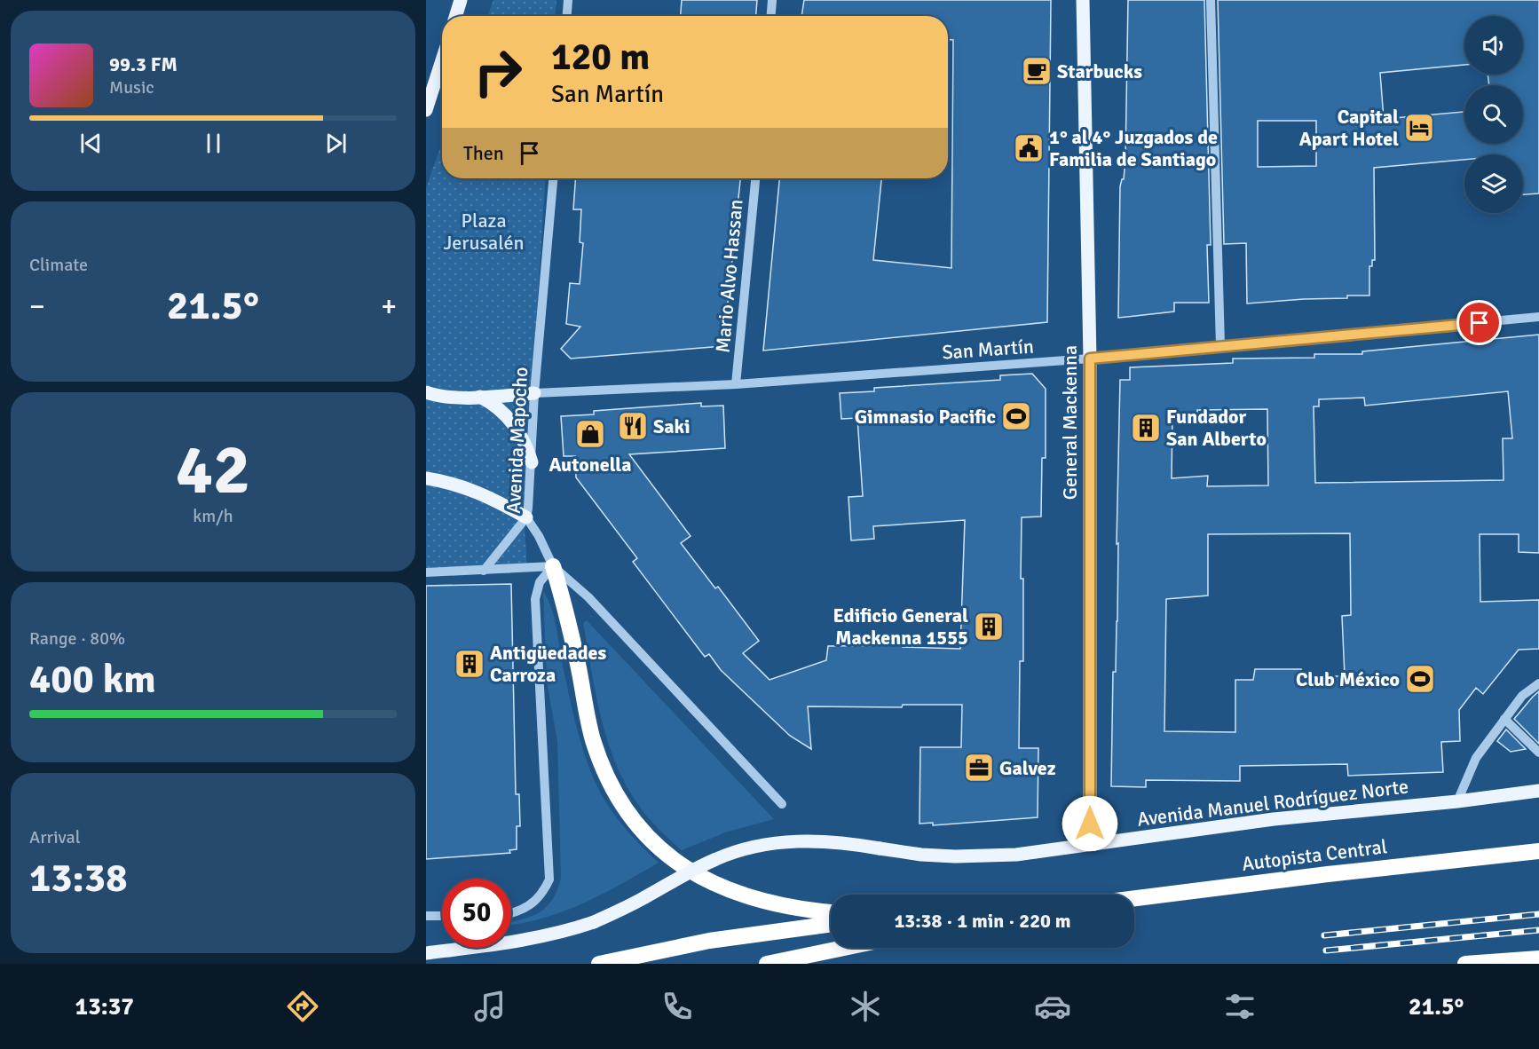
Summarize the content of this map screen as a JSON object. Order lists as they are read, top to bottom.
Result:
{
  "streets": {
    "highway": ["Autopista Central"],
    "main road": ["General Mackenna", "Avenida Manuel Rodríguez Norte"],
    "street": ["Mario Alvo Hassan", "San Martín", "Avenida Mapocho"]
  },
  "crossings": [
    ["Mario Alvo Hassan", "San Martín"],
    ["San Martín", "General Mackenna"],
    ["San Martín", "Avenida Mapocho"],
    ["General Mackenna", "Avenida Manuel Rodríguez Norte"]
  ],
  "parks": ["Plaza Jerusalén"],
  "places": {
    "cafe": ["Starbucks"],
    "hotel": ["Capital Apart Hotel"],
    "public building": ["1° al 4° Juzgados de Familia de Santiago"],
    "sports": ["Gimnasio Pacific", "Club México"],
    "restaurant": ["Saki"],
    "building": ["Fundador San Alberto", "Edificio General Mackenna 1555", "Antigüedades Carroza"],
    "shop": ["Autonella"],
    "office": ["Galvez"]
  },
  "page": {
    "turn": ["120 m", "San Martín"],
    "song": ["99.3 FM", "Music"],
    "then": "Then",
    "tile": [
      "Climate",
      ["42", "km/h"],
      ["Range · 80%", "400 km"],
      ["Arrival", "13:38"]
    ],
    "heat": ["−", "21.5°", "+"],
    "limit": "50",
    "trip": "13:38 · 1 min · 220 m",
    "tabs": ["13:37", "21.5°"]
  }
}
